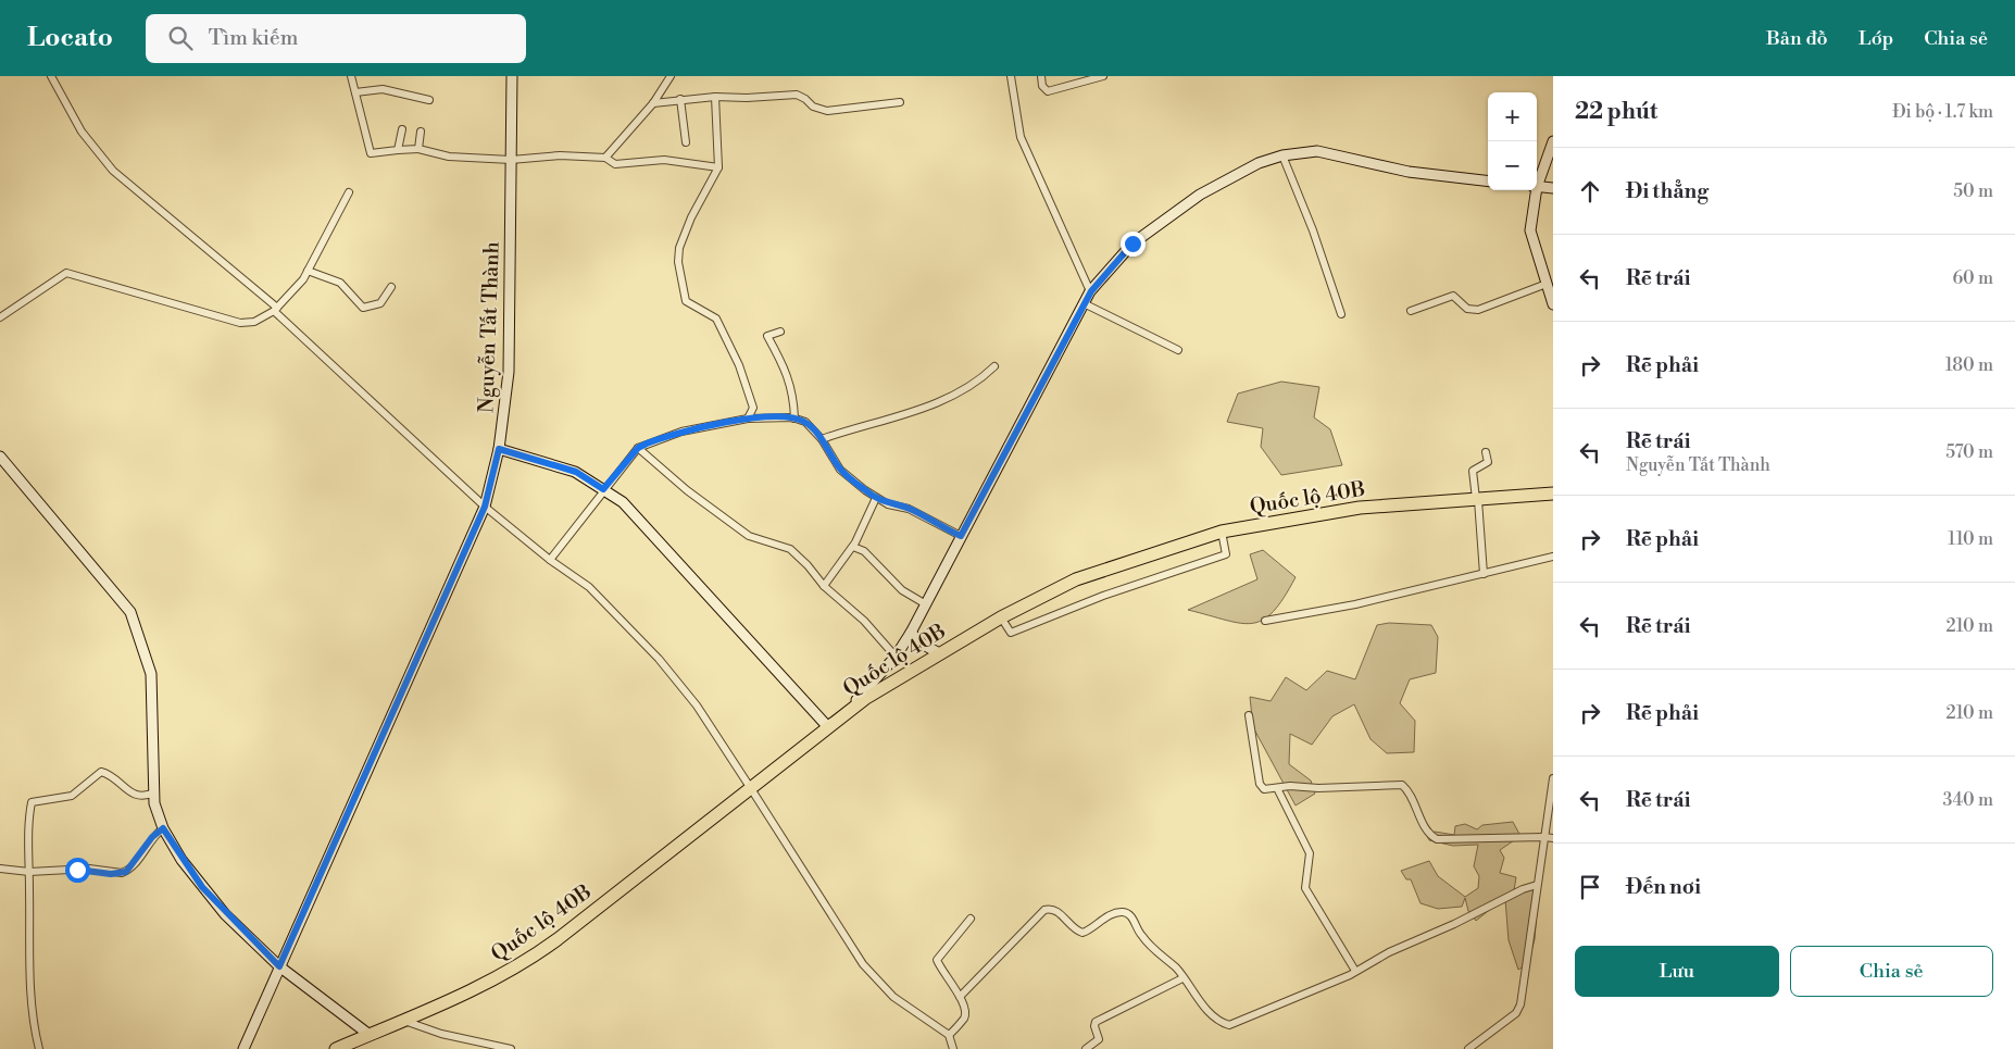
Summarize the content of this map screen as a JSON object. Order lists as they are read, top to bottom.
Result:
{
  "streets": {
    "highway": ["Quốc lộ 40B"],
    "main road": ["Nguyễn Tất Thành"]
  },
  "page": {
    "header": "Locato",
    "search": "Tìm kiếm",
    "nav": ["Bản đồ", "Lớp", "Chia sẻ"],
    "heading": ["22 phút", "Đi bộ · 1.7 km"],
    "map_buttons": ["+", "−"],
    "list": [
      ["Đi thẳng", "50 m"],
      ["Rẽ trái", "60 m"],
      ["Rẽ phải", "180 m"],
      ["Rẽ trái", "Nguyễn Tất Thành", "570 m"],
      ["Rẽ phải", "110 m"],
      ["Rẽ trái", "210 m"],
      ["Rẽ phải", "210 m"],
      ["Rẽ trái", "340 m"],
      "Đến nơi"
    ],
    "buttons": ["Lưu", "Chia sẻ"]
  }
}
